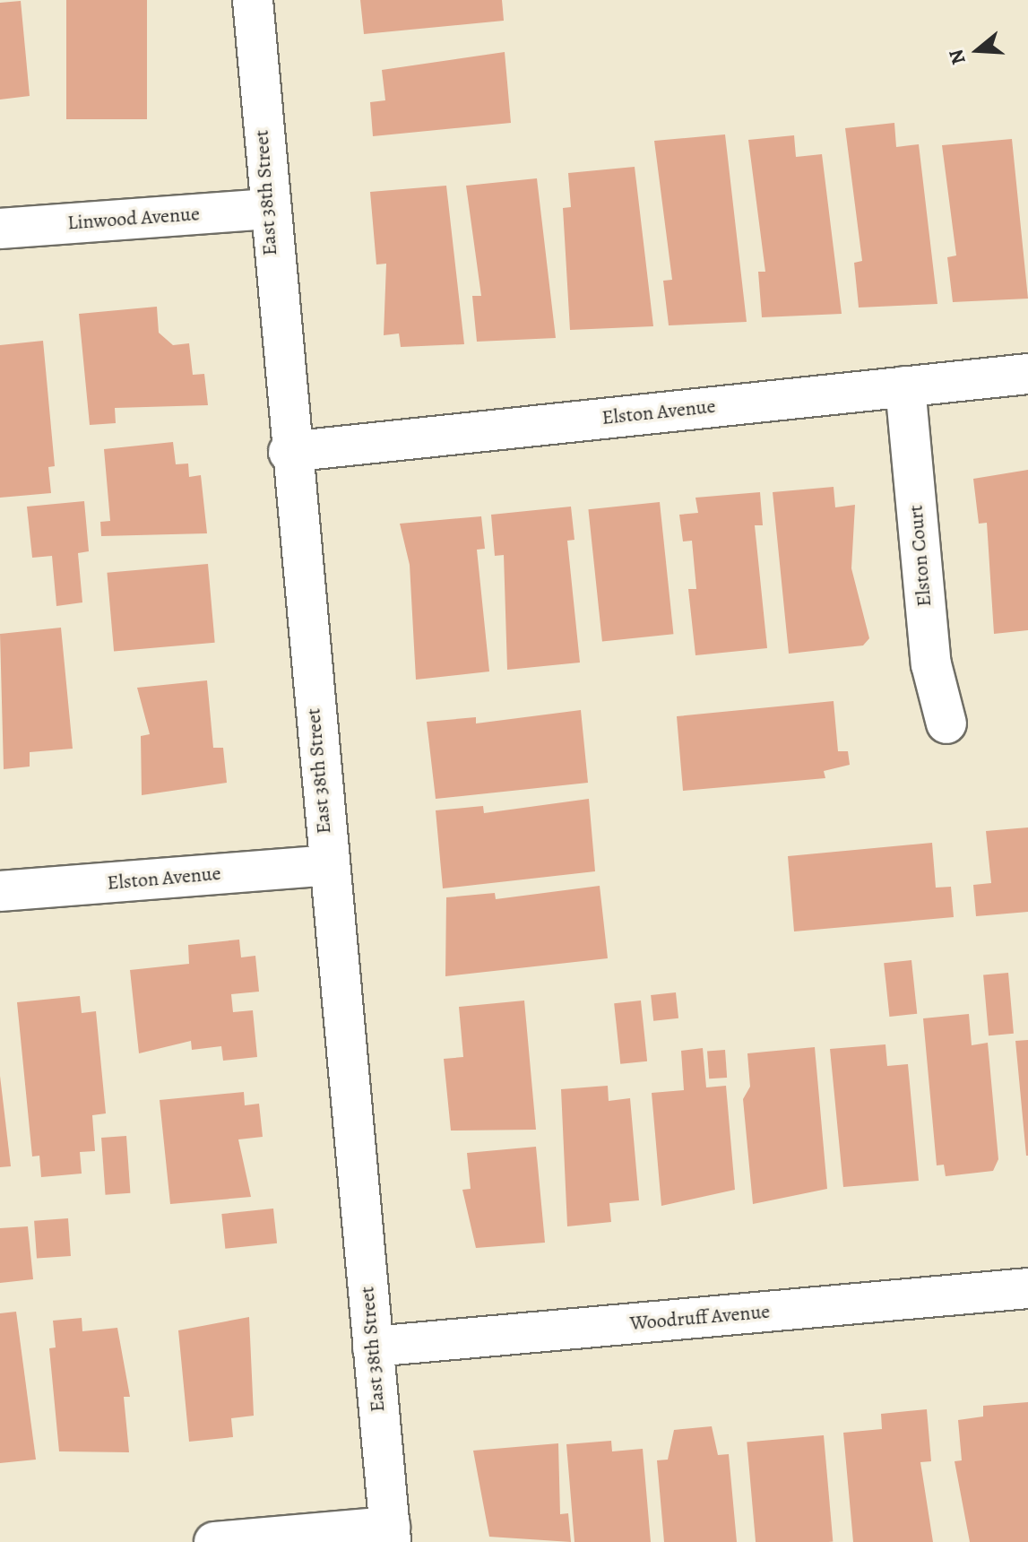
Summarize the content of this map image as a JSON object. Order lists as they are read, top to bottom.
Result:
{
  "streets": {
    "street": [
      "East 38th Street",
      "Linwood Avenue",
      "Elston Avenue",
      "Elston Court",
      "Woodruff Avenue"
    ]
  },
  "crossings": [
    ["East 38th Street", "Linwood Avenue"],
    ["East 38th Street", "Elston Avenue"],
    ["East 38th Street", "Woodruff Avenue"],
    ["Elston Avenue", "Elston Court"]
  ],
  "north": "left"
}
